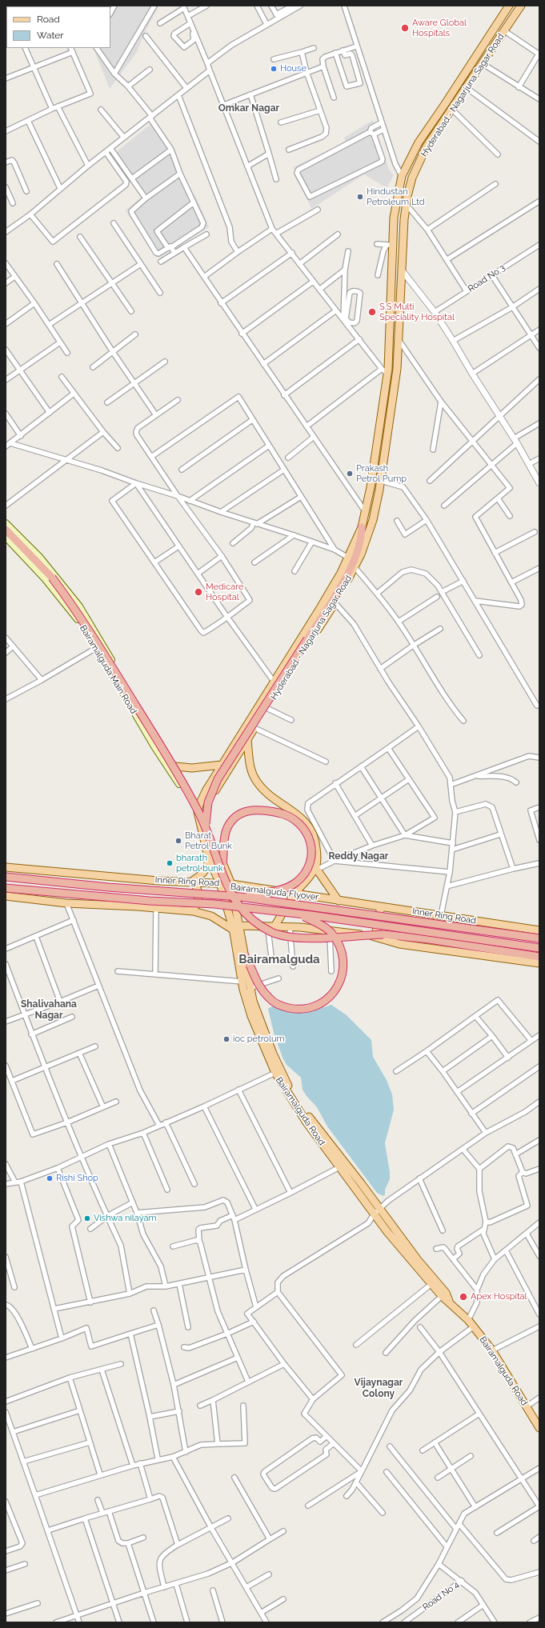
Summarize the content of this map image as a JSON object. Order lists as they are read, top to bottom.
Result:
{
  "streets": {
    "highway": ["Bairamalguda Flyover"],
    "main road": [
      "Hyderabad - Nagarjuna Sagar Road",
      "Bairamalguda Main Road",
      "Inner Ring Road",
      "Bairamalguda Road"
    ],
    "street": ["Road No 3", "Road No 4"]
  },
  "crossings": [
    ["Hyderabad - Nagarjuna Sagar Road", "Bairamalguda Main Road"],
    ["Hyderabad - Nagarjuna Sagar Road", "Bairamalguda Road"],
    ["Bairamalguda Main Road", "Bairamalguda Road"],
    ["Inner Ring Road", "Bairamalguda Road"]
  ],
  "districts": [
    "Omkar Nagar",
    "Reddy Nagar",
    "Bairamalguda",
    "Shalivahana Nagar",
    "Vijaynagar Colony"
  ],
  "places": [
    "Aware Global Hospitals",
    "House",
    "Hindustan Petroleum Ltd",
    "S.S Multi Speciality Hospital",
    "Prakash Petrol Pump",
    "Medicare Hospital",
    "Bharat Petrol Bunk",
    "bharath petrol bunk",
    "ioc petrolum",
    "Rishi Shop",
    "Vishwa nilayam",
    "Apex Hospital"
  ],
  "legend": ["Road", "Water"]
}
